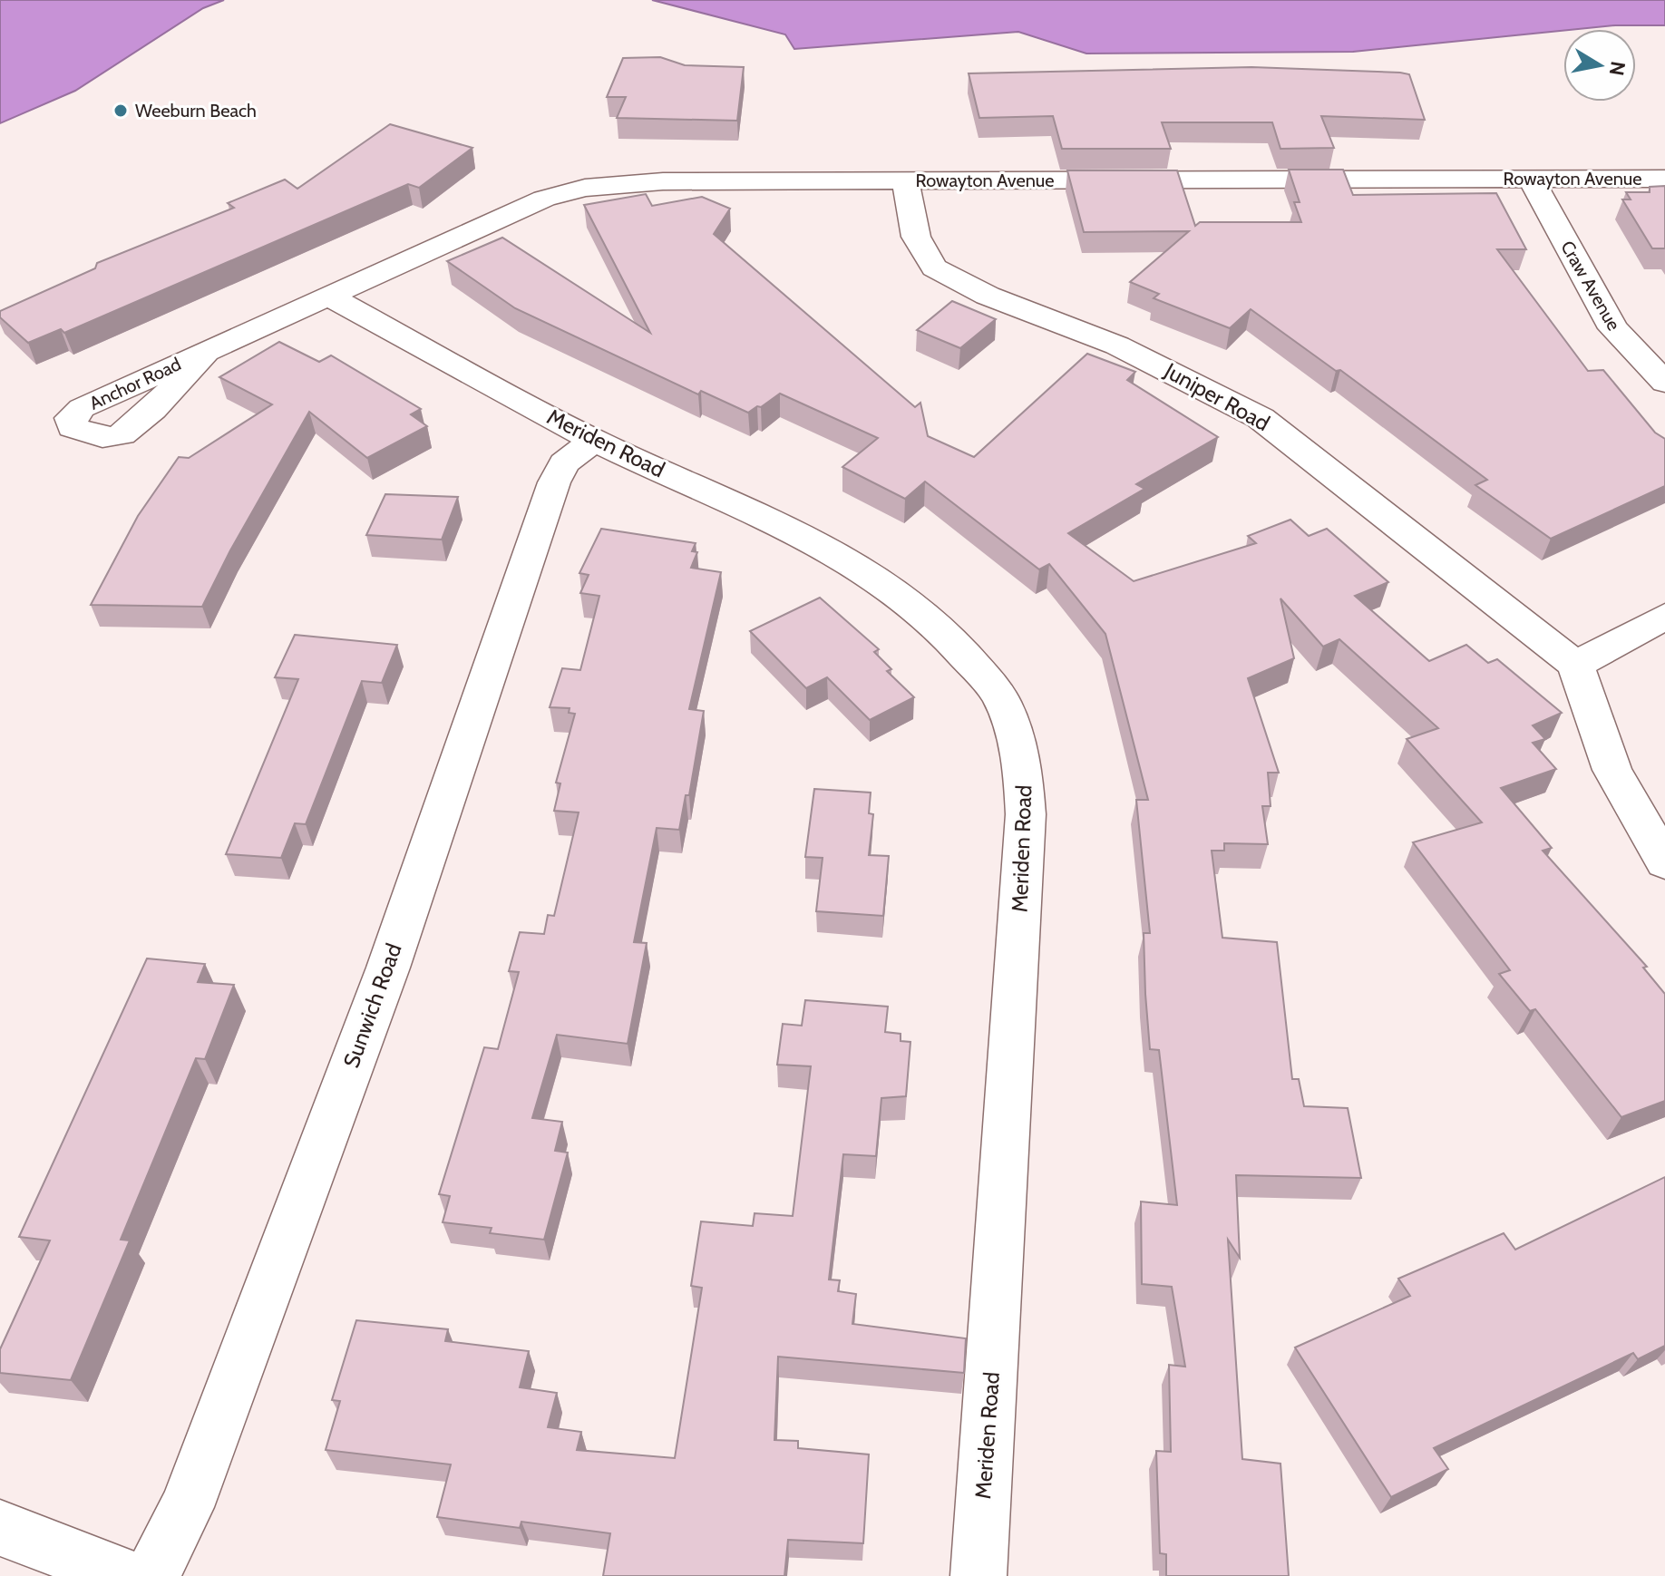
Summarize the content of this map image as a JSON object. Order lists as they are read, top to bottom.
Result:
{
  "streets": {
    "street": [
      "Rowayton Avenue",
      "Craw Avenue",
      "Anchor Road",
      "Juniper Road",
      "Meriden Road",
      "Sunwich Road"
    ]
  },
  "crossings": [
    ["Rowayton Avenue", "Craw Avenue"],
    ["Rowayton Avenue", "Anchor Road"],
    ["Rowayton Avenue", "Juniper Road"],
    ["Rowayton Avenue", "Meriden Road"],
    ["Anchor Road", "Meriden Road"],
    ["Meriden Road", "Sunwich Road"]
  ],
  "places": ["Weeburn Beach"],
  "north": "right"
}
